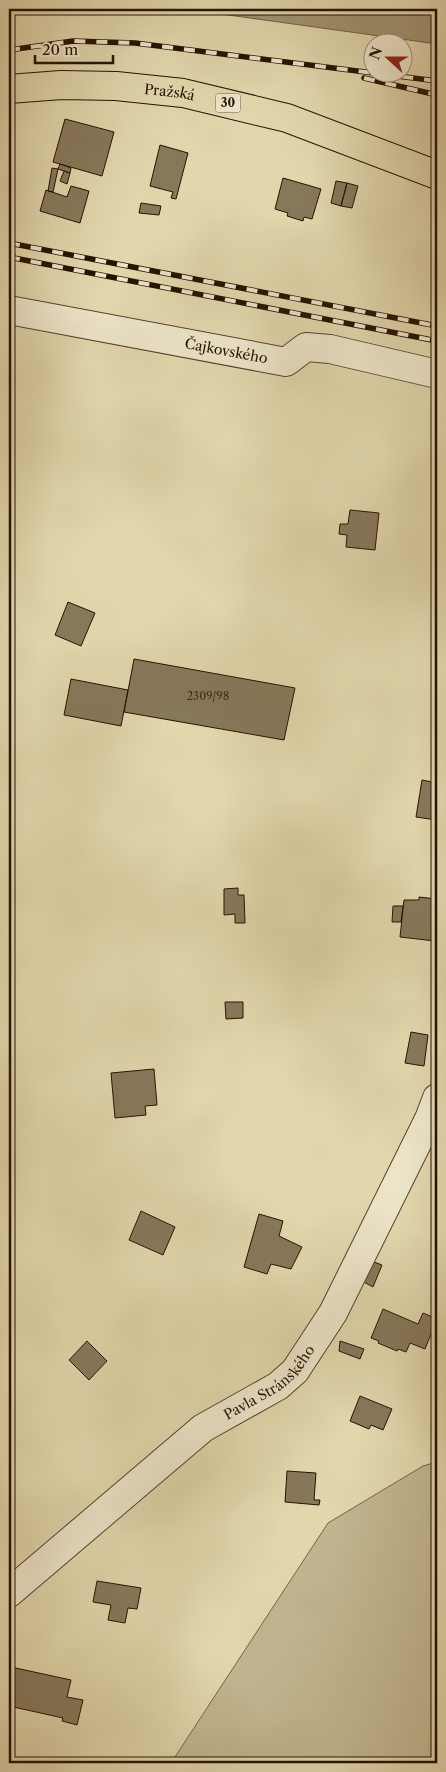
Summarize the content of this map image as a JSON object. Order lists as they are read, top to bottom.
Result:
{
  "streets": {
    "main road": ["Pražská", "30"],
    "street": ["Čajkovského", "Pavla Stránského"]
  },
  "house_numbers": ["2309/98"],
  "scale_bar": "20 m",
  "north": "left"
}
